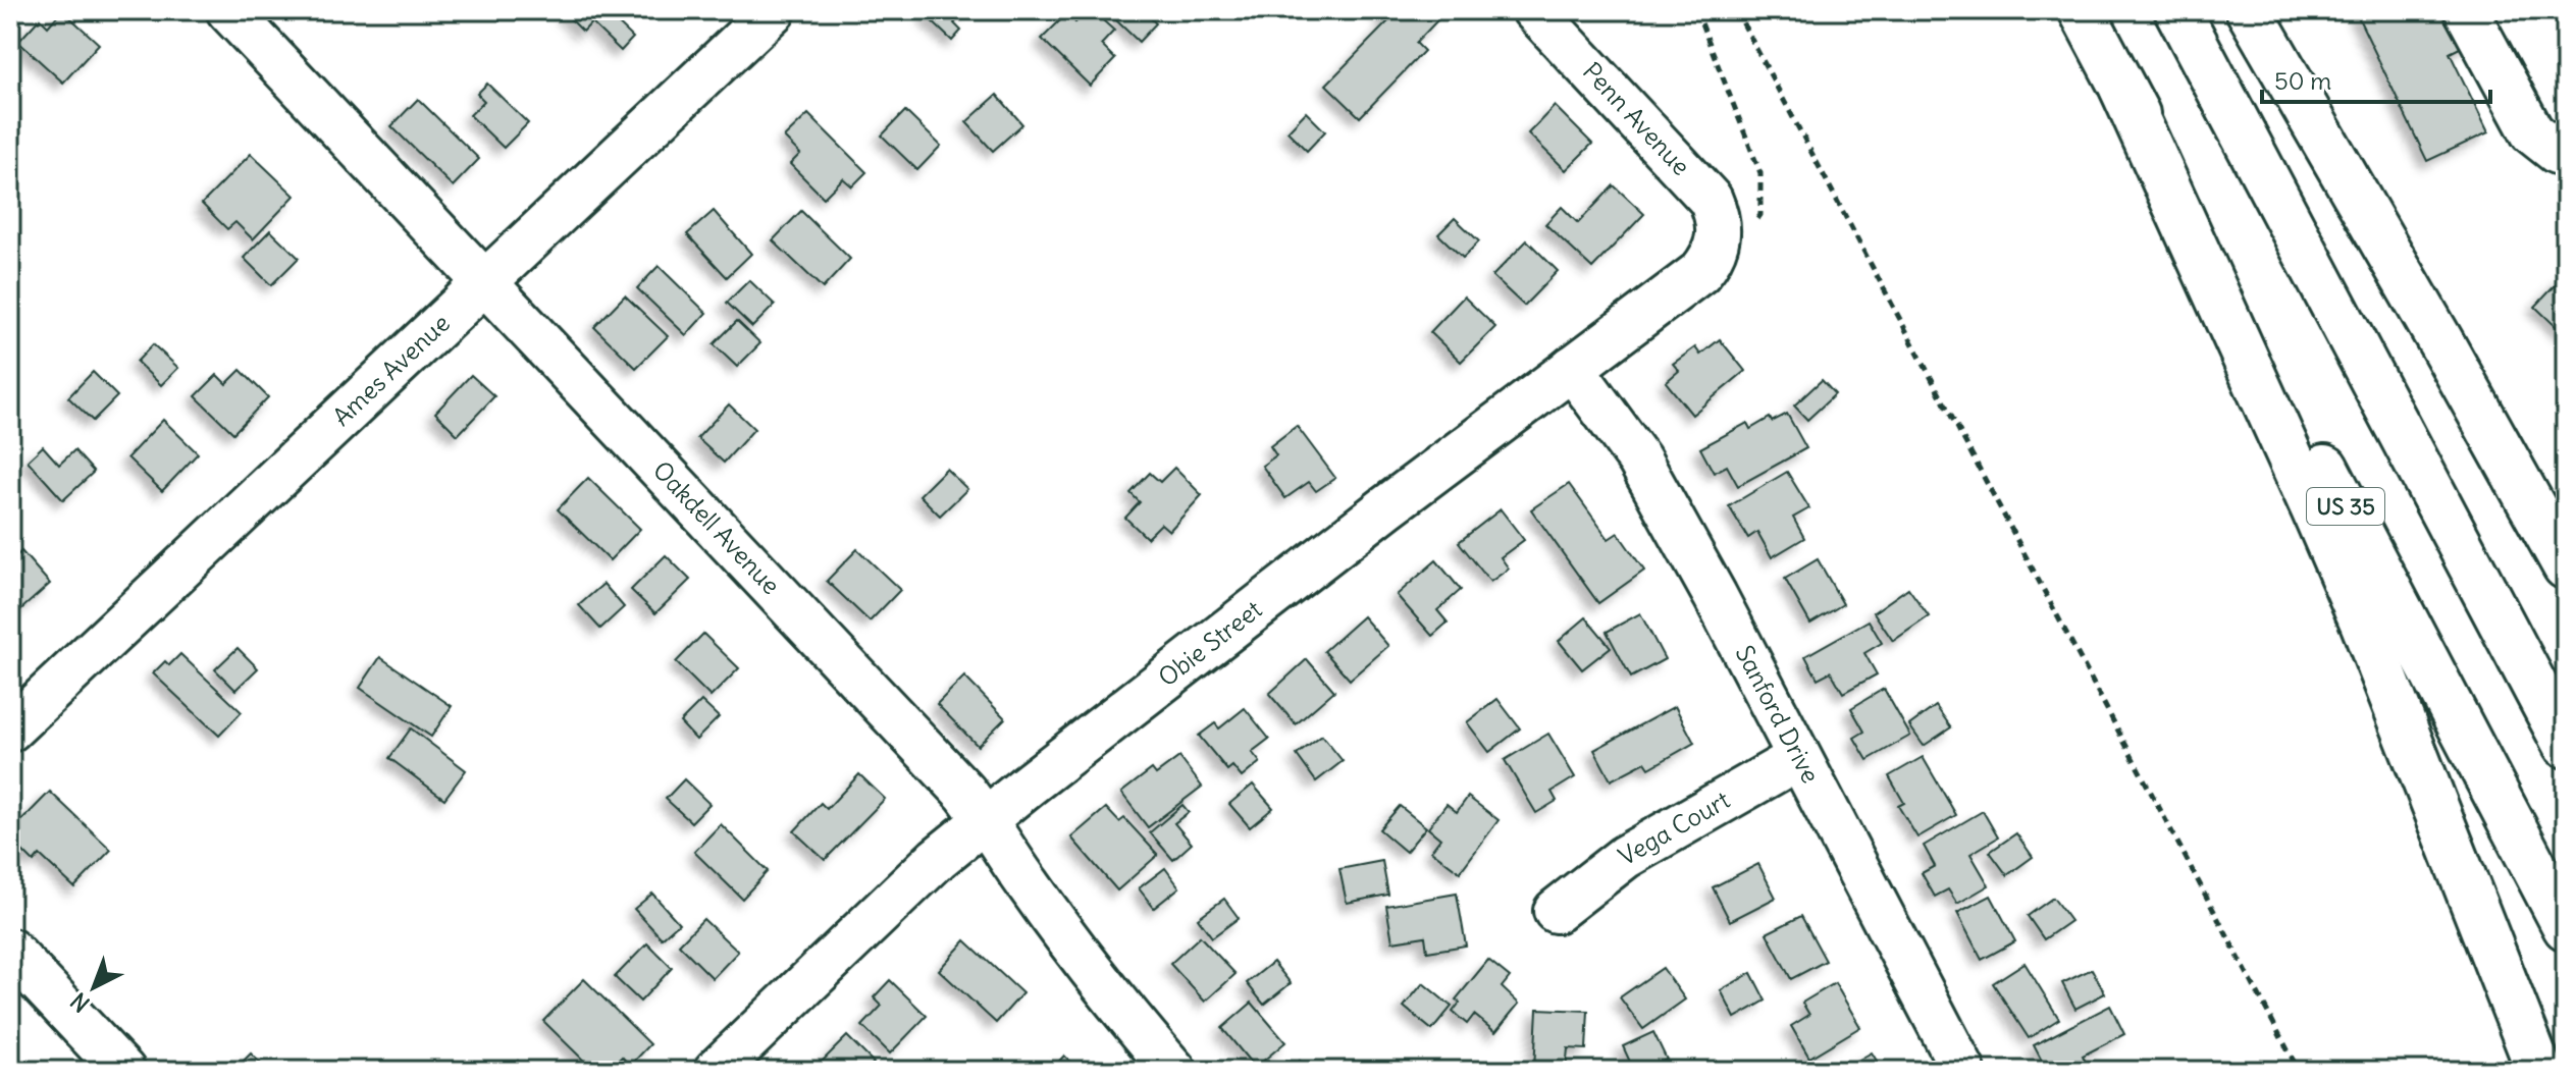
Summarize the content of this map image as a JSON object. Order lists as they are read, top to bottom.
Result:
{
  "streets": {
    "highway": ["US 35"],
    "street": [
      "Penn Avenue",
      "Ames Avenue",
      "Oakdell Avenue",
      "Obie Street",
      "Sanford Drive",
      "Vega Court"
    ]
  },
  "crossings": [
    ["Penn Avenue", "Obie Street"],
    ["Ames Avenue", "Oakdell Avenue"],
    ["Oakdell Avenue", "Obie Street"],
    ["Obie Street", "Sanford Drive"],
    ["Sanford Drive", "Vega Court"]
  ],
  "scale_bar": "50 m",
  "north": "bottom left"
}
